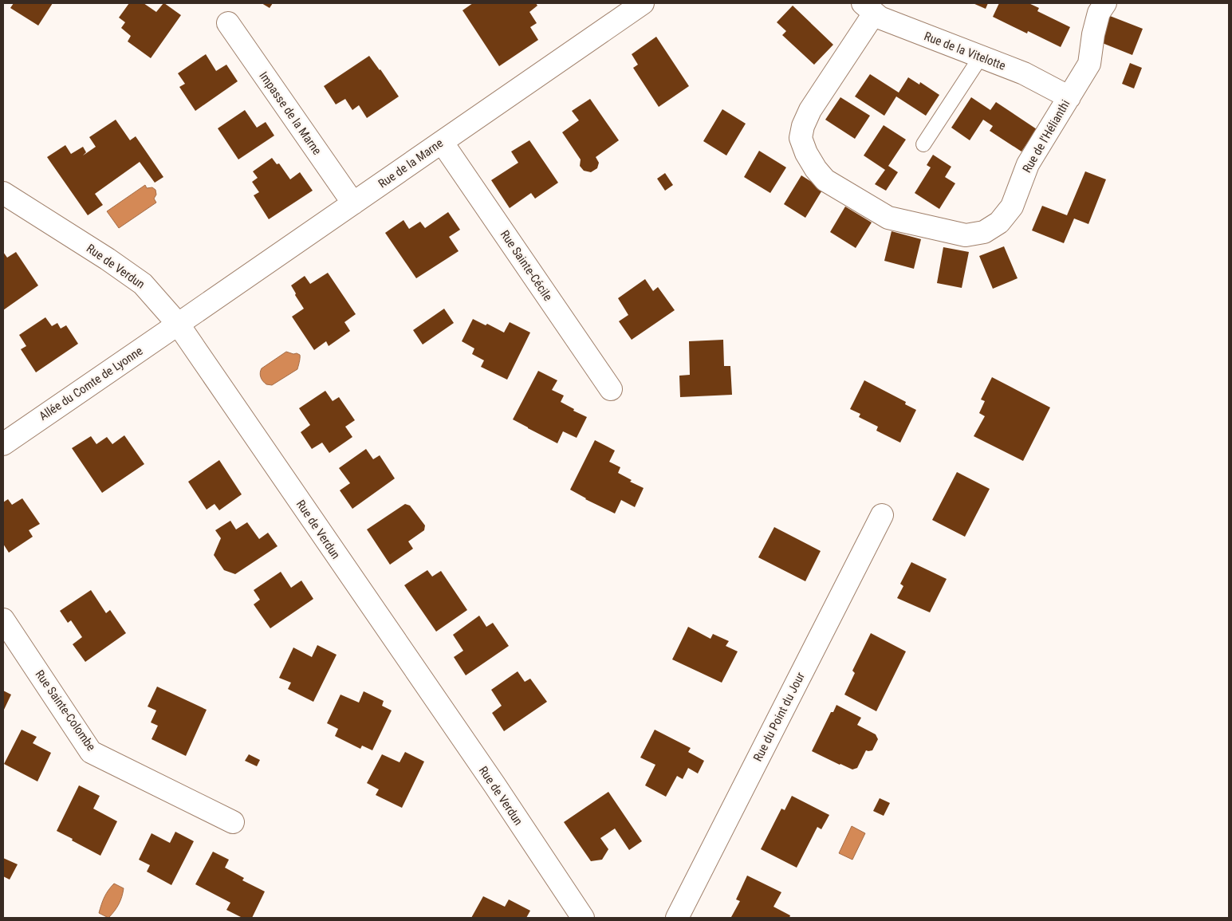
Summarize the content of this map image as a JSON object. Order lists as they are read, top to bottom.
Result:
{
  "streets": {
    "street": [
      "Rue de la Vitelotte",
      "Impasse de la Marne",
      "Rue de l'Hélianthi",
      "Rue de la Marne",
      "Rue Sainte-Cécile",
      "Rue de Verdun",
      "Allée du Comte de Lyonne",
      "Rue Sainte-Colombe",
      "Rue du Point du Jour"
    ]
  },
  "crossings": [
    ["Rue de la Vitelotte", "Rue de l'Hélianthi"],
    ["Impasse de la Marne", "Rue de la Marne"],
    ["Rue de la Marne", "Rue Sainte-Cécile"],
    ["Rue de la Marne", "Rue de Verdun"],
    ["Rue de la Marne", "Allée du Comte de Lyonne"],
    ["Rue de Verdun", "Allée du Comte de Lyonne"]
  ]
}
